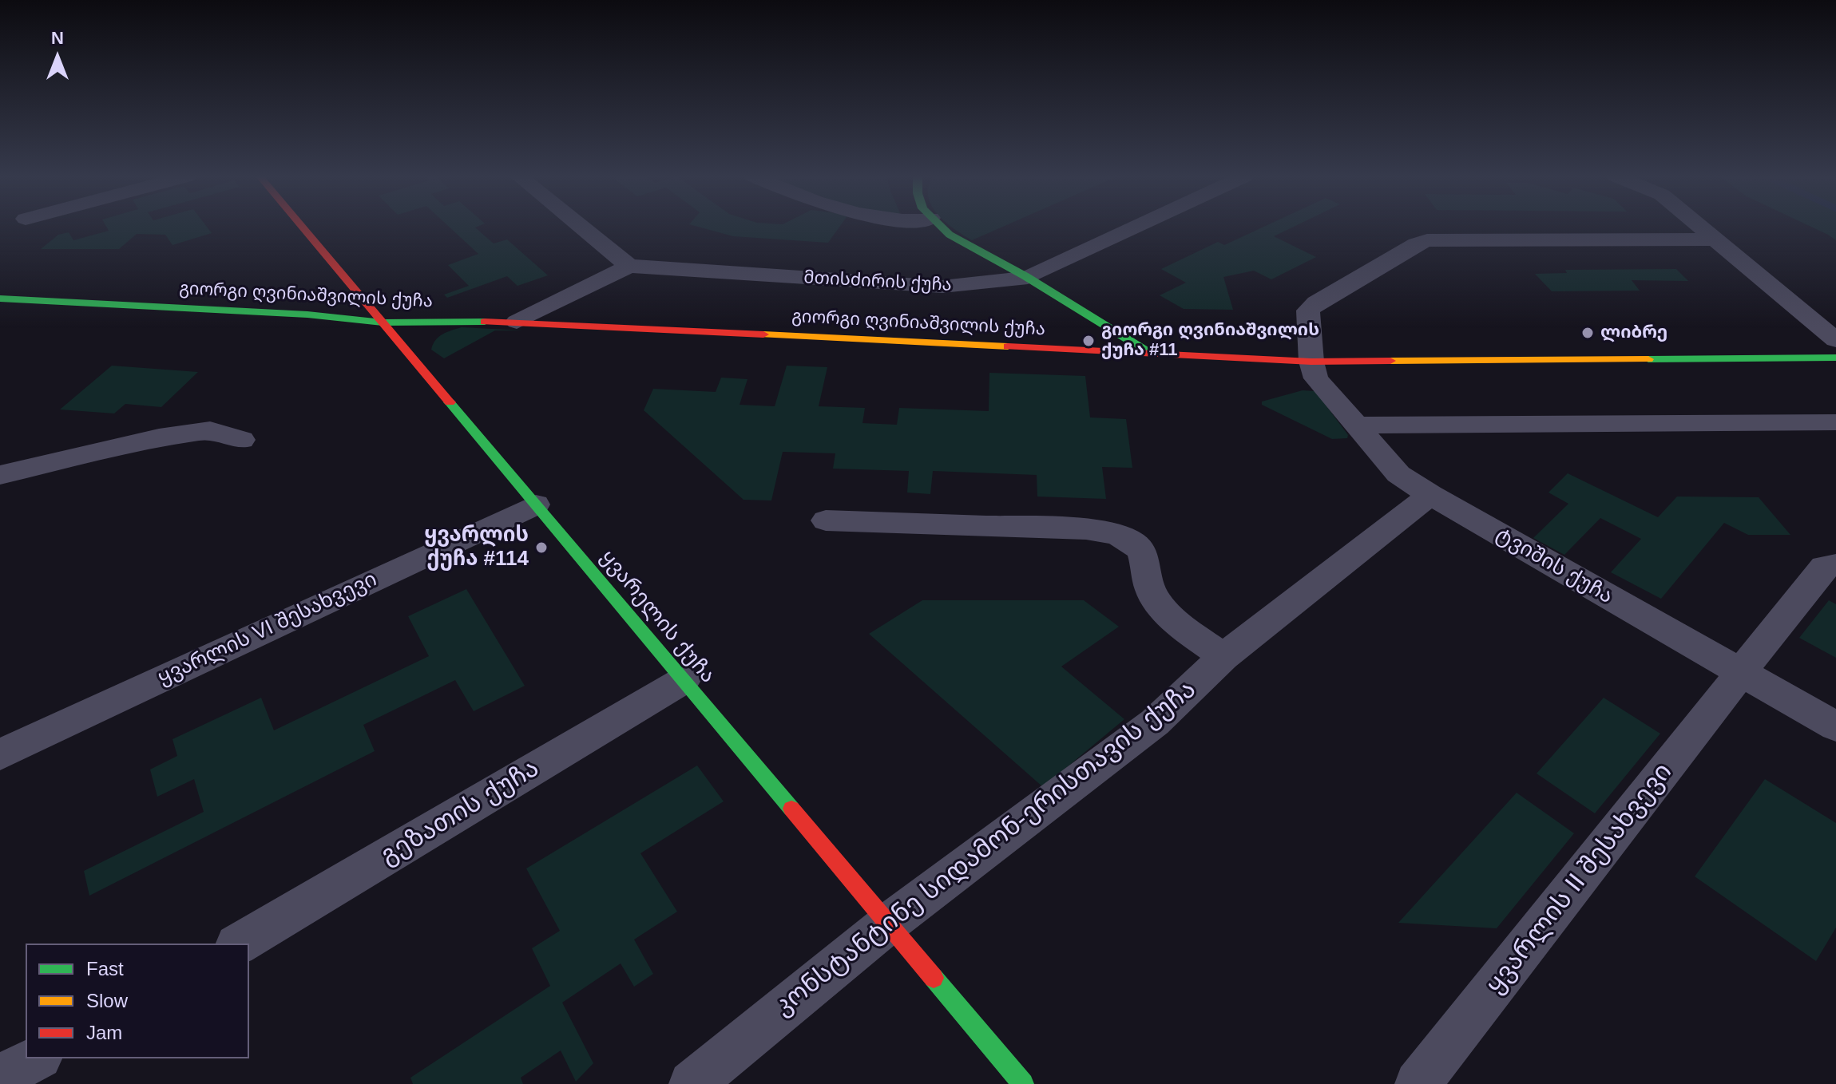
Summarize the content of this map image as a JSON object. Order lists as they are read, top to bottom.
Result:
{
  "streets": {
    "street": [
      "მთისძირის ქუჩა",
      "გიორგი ღვინიაშვილის ქუჩა",
      "ტვიშის ქუჩა",
      "ყვარელის ქუჩა",
      "ყვარლის VI შესახვევი",
      "გეზათის ქუჩა",
      "კონსტანტინე სიდამონ-ერისთავის ქუჩა",
      "ყვარლის II შესახვევი"
    ]
  },
  "crossings": [
    ["გიორგი ღვინიაშვილის ქუჩა", "ტვიშის ქუჩა"],
    ["გიორგი ღვინიაშვილის ქუჩა", "ყვარელის ქუჩა"],
    ["ტვიშის ქუჩა", "კონსტანტინე სიდამონ-ერისთავის ქუჩა"],
    ["ტვიშის ქუჩა", "ყვარლის II შესახვევი"],
    ["ყვარელის ქუჩა", "ყვარლის VI შესახვევი"],
    ["ყვარელის ქუჩა", "გეზათის ქუჩა"],
    ["ყვარელის ქუჩა", "კონსტანტინე სიდამონ-ერისთავის ქუჩა"]
  ],
  "places": ["ლიბრე", "გიორგი ღვინიაშვილის ქუჩა #11", "ყვარლის ქუჩა #114"],
  "legend": ["Fast", "Slow", "Jam"],
  "north": "top"
}
